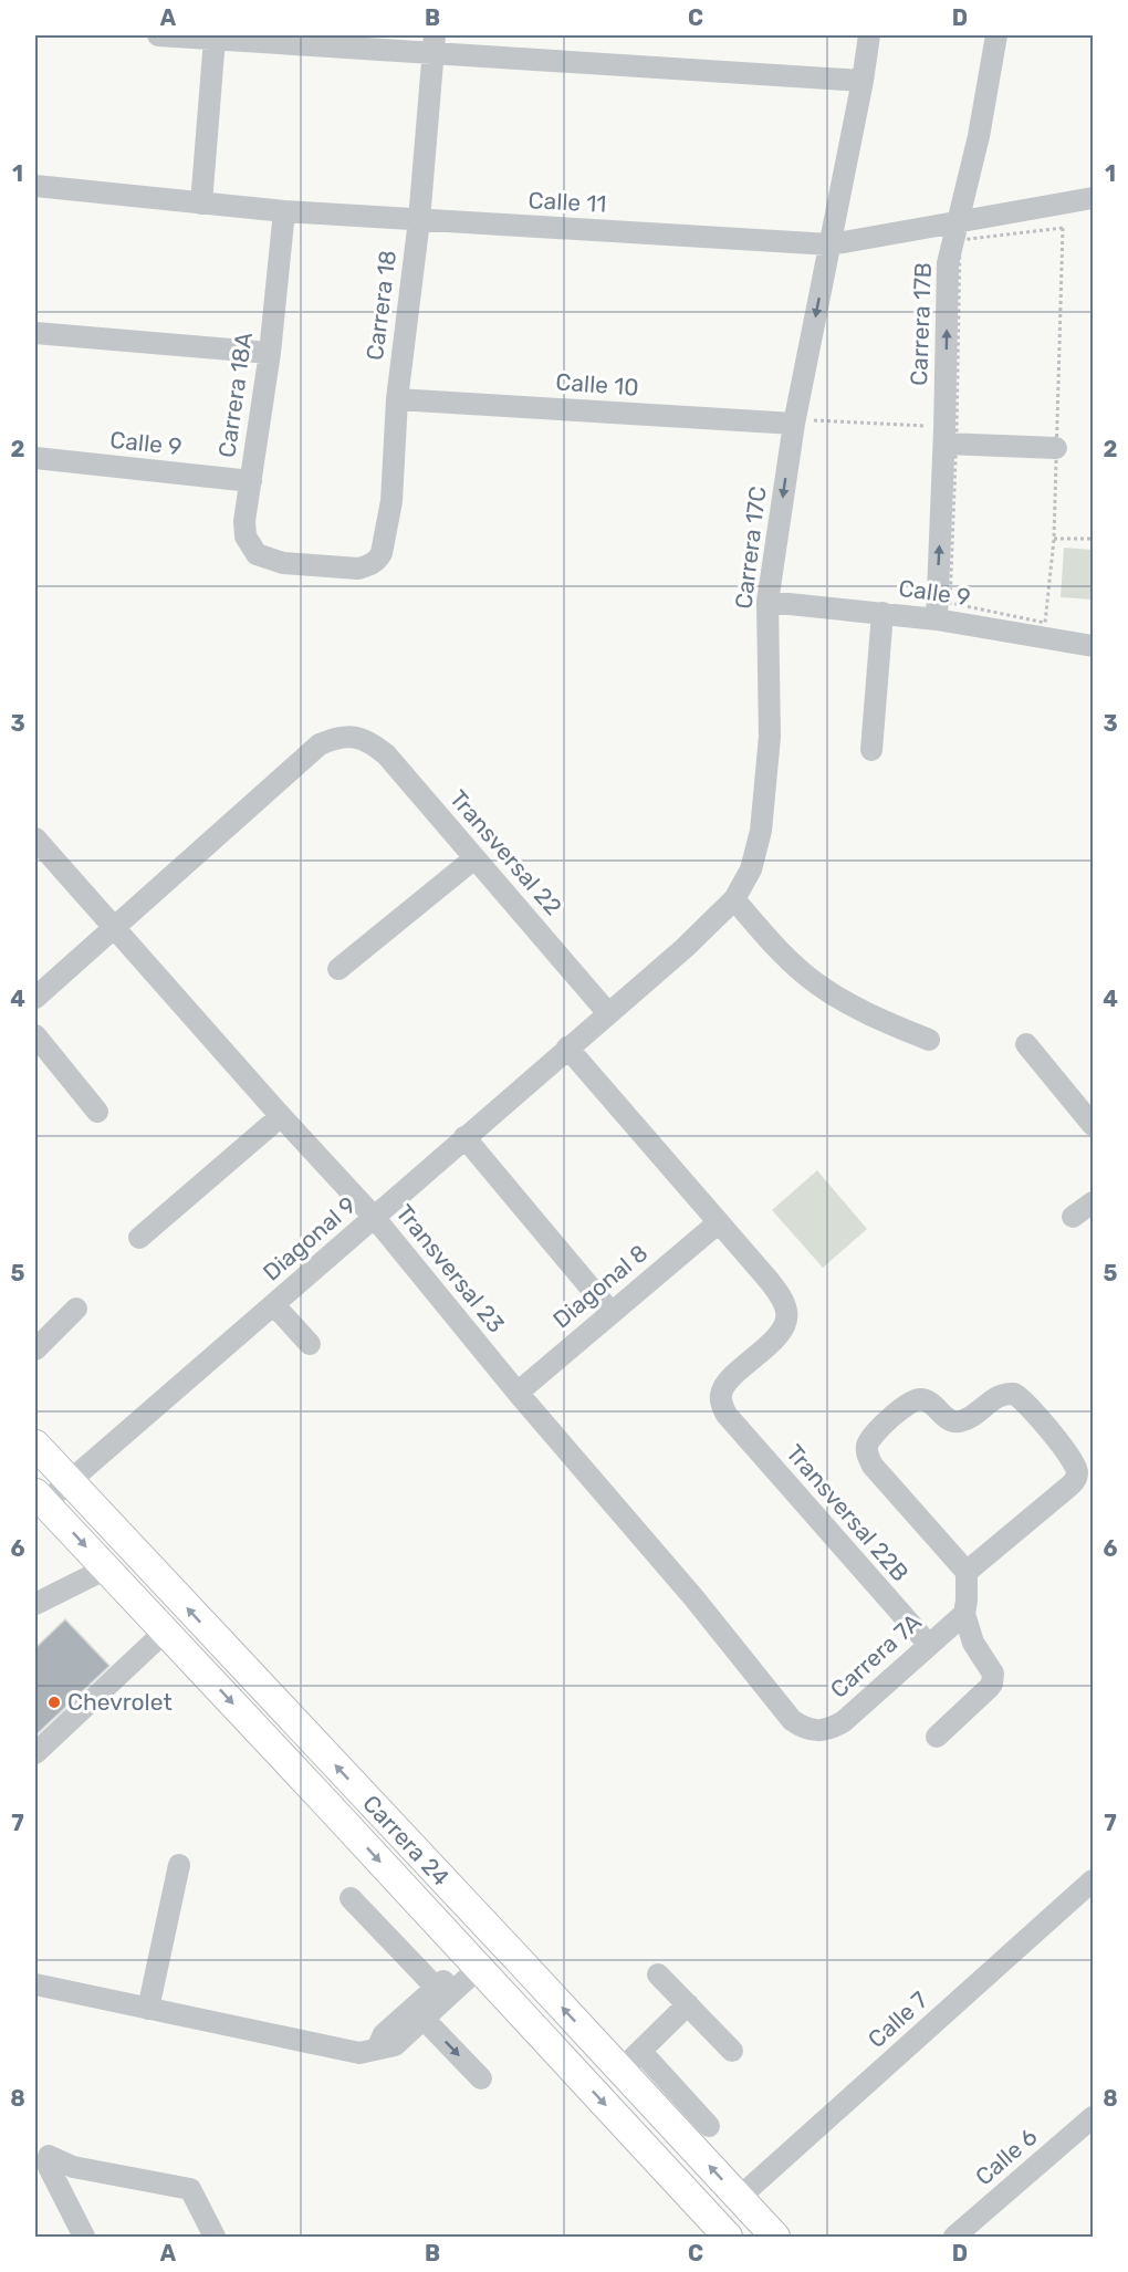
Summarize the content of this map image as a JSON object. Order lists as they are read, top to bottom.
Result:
{
  "streets": {
    "main road": ["Carrera 24"],
    "street": [
      "Calle 11",
      "Carrera 18",
      "Carrera 17B",
      "Calle 10",
      "Carrera 18A",
      "Calle 9",
      "Carrera 17C",
      "Transversal 22",
      "Diagonal 9",
      "Transversal 23",
      "Diagonal 8",
      "Transversal 22B",
      "Carrera 7A",
      "Calle 7",
      "Calle 6"
    ]
  },
  "crossings": [
    ["Calle 11", "Carrera 18"],
    ["Calle 11", "Carrera 17B"],
    ["Calle 11", "Carrera 18A"],
    ["Calle 11", "Carrera 17C"],
    ["Carrera 18", "Calle 10"],
    ["Carrera 18", "Carrera 18A"],
    ["Carrera 17B", "Calle 9"],
    ["Calle 10", "Carrera 17C"],
    ["Carrera 18A", "Calle 9"],
    ["Calle 9", "Carrera 17C"],
    ["Carrera 17C", "Transversal 22"],
    ["Carrera 17C", "Diagonal 9"],
    ["Transversal 22", "Diagonal 9"],
    ["Transversal 22", "Transversal 23"],
    ["Diagonal 9", "Transversal 23"],
    ["Diagonal 9", "Carrera 24"],
    ["Transversal 23", "Diagonal 8"],
    ["Transversal 23", "Carrera 7A"],
    ["Diagonal 8", "Transversal 22B"],
    ["Transversal 22B", "Carrera 7A"],
    ["Carrera 24", "Calle 7"]
  ],
  "one_way": ["Carrera 17B"],
  "places": ["Chevrolet"],
  "grid": {
    "columns": [
      "A",
      "B",
      "C",
      "D"
    ],
    "rows": [
      "1",
      "2",
      "3",
      "4",
      "5",
      "6",
      "7",
      "8"
    ]
  }
}
